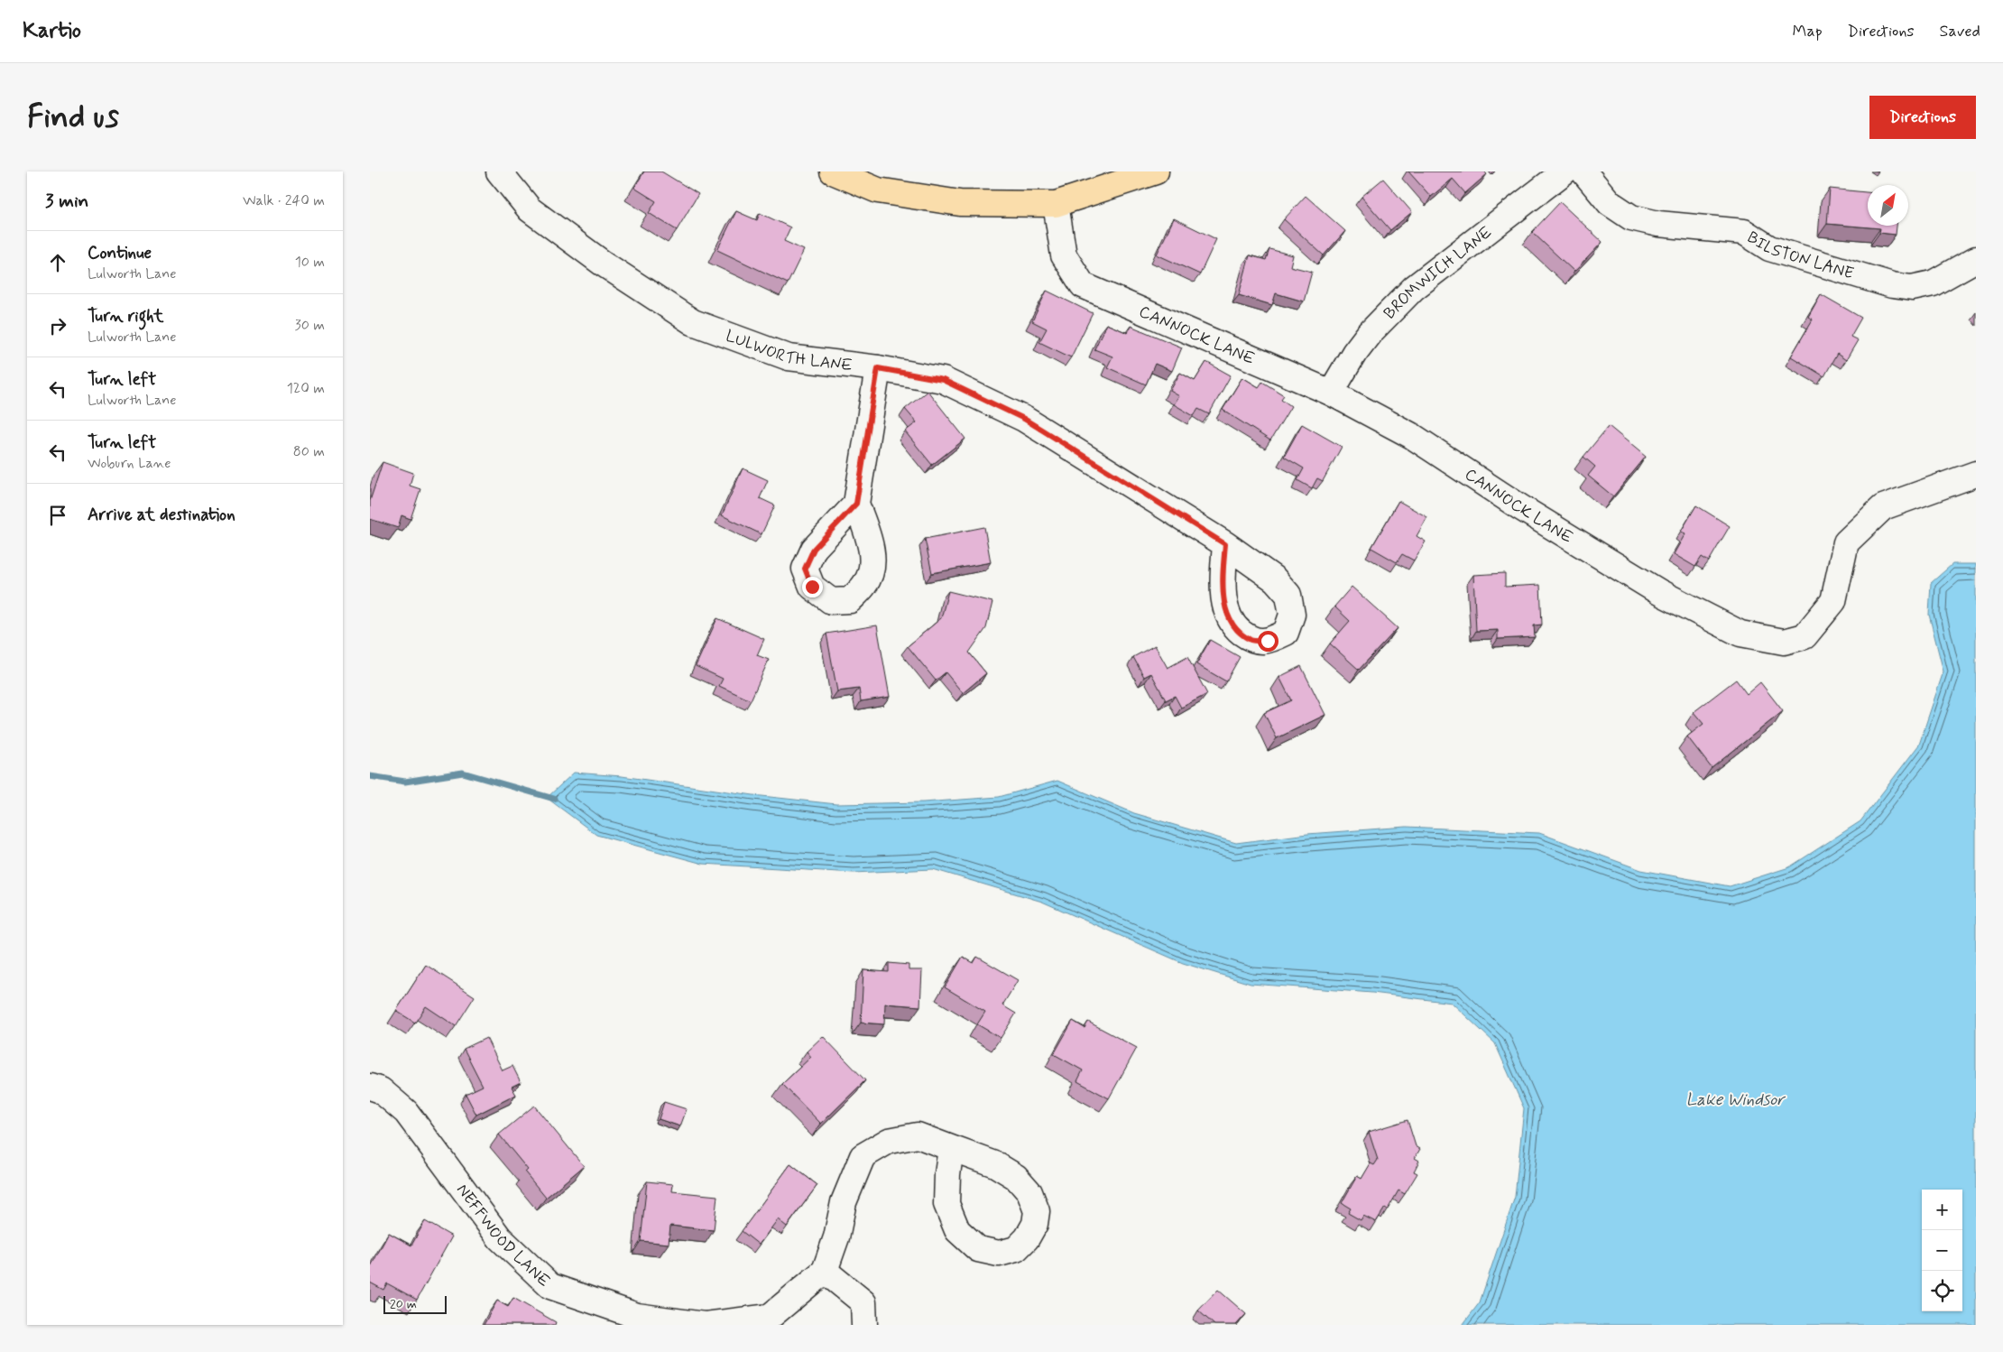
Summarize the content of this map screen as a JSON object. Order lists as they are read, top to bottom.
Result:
{
  "streets": {
    "street": [
      "BILSTON LANE",
      "BROMWICH LANE",
      "CANNOCK LANE",
      "LULWORTH LANE",
      "NEFFWOOD LANE"
    ]
  },
  "crossings": [
    ["BROMWICH LANE", "CANNOCK LANE"]
  ],
  "water": ["Lake Windsor"],
  "scale_bar": "20 m",
  "north": "top right",
  "page": {
    "header": "Kartio",
    "nav": ["Map", "Directions", "Saved"],
    "buttons": "Directions",
    "title": "Find us",
    "heading": ["3 min", "Walk · 240 m"],
    "list": [
      ["Continue", "Lulworth Lane", "10 m"],
      ["Turn right", "Lulworth Lane", "30 m"],
      ["Turn left", "Lulworth Lane", "120 m"],
      ["Turn left", "Woburn Lane", "80 m"],
      "Arrive at destination"
    ],
    "map_buttons": ["+", "−"],
    "scale": "20 m"
  }
}
